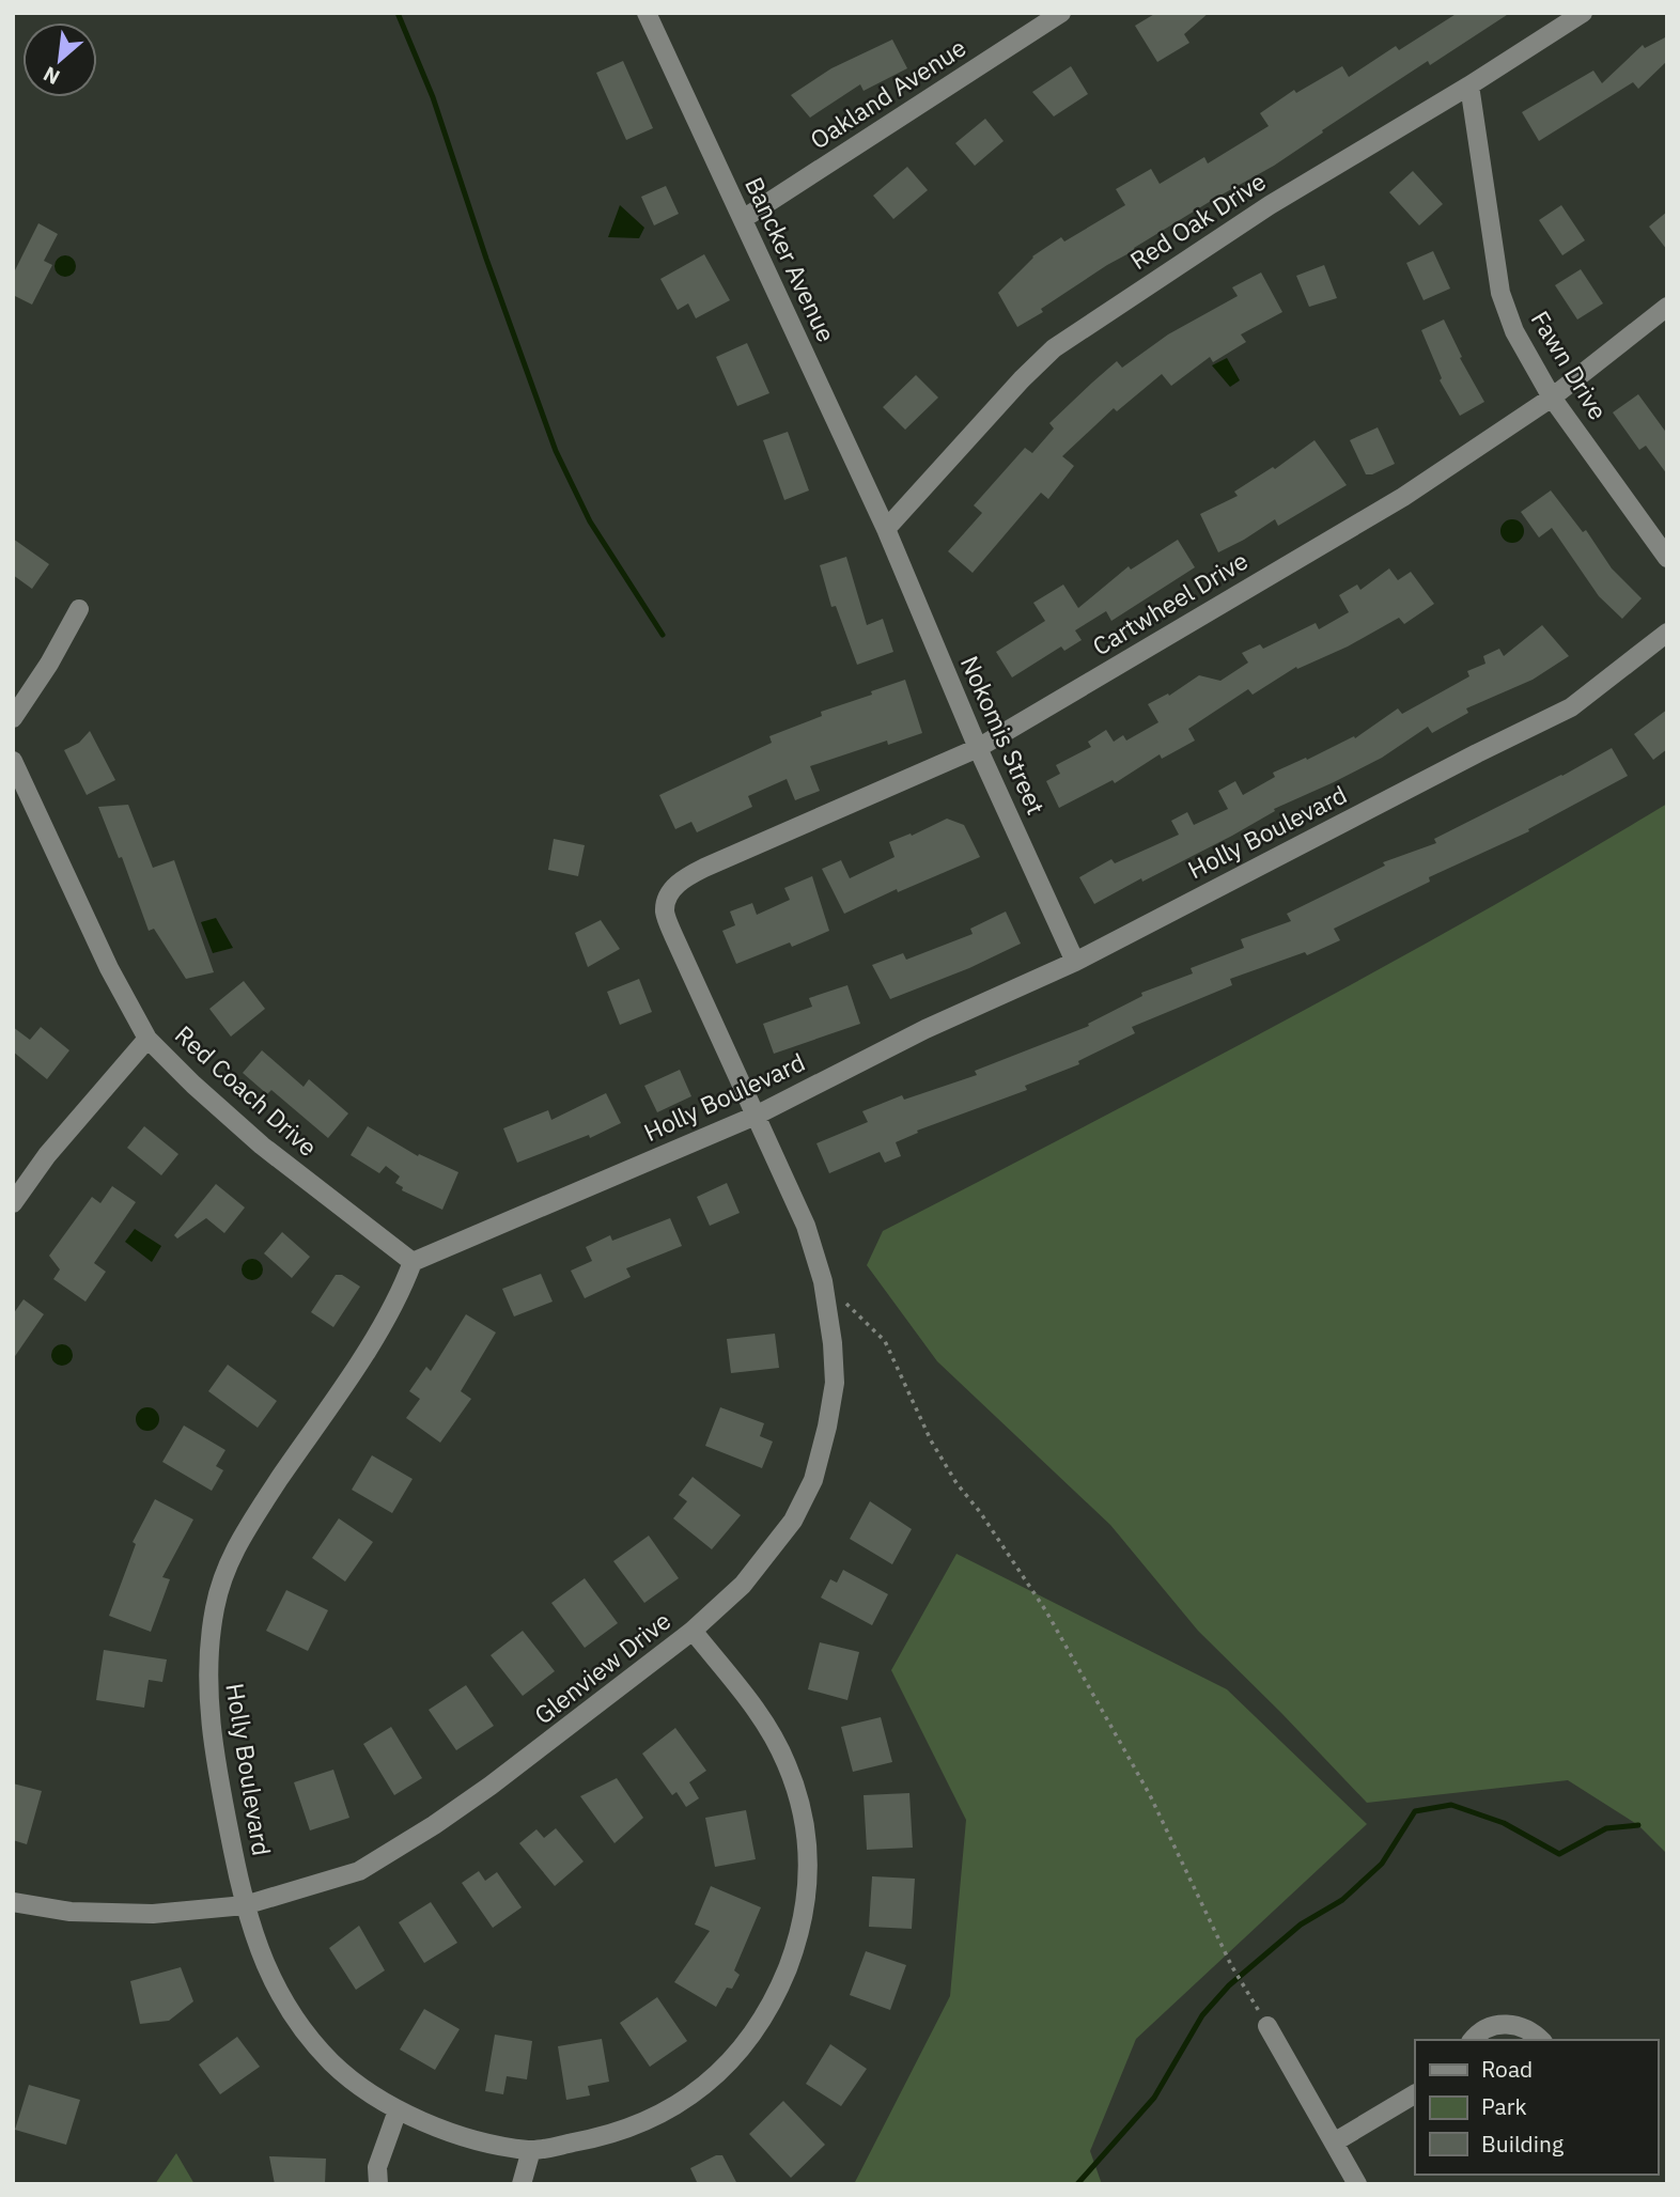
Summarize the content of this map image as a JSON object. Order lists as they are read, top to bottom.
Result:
{
  "streets": {
    "street": [
      "Oakland Avenue",
      "Red Oak Drive",
      "Bancker Avenue",
      "Fawn Drive",
      "Cartwheel Drive",
      "Nokomis Street",
      "Holly Boulevard",
      "Red Coach Drive",
      "Glenview Drive"
    ]
  },
  "crossings": [
    ["Oakland Avenue", "Bancker Avenue"],
    ["Red Oak Drive", "Bancker Avenue"],
    ["Red Oak Drive", "Fawn Drive"],
    ["Red Oak Drive", "Nokomis Street"],
    ["Bancker Avenue", "Nokomis Street"],
    ["Fawn Drive", "Cartwheel Drive"],
    ["Cartwheel Drive", "Nokomis Street"],
    ["Cartwheel Drive", "Glenview Drive"],
    ["Nokomis Street", "Holly Boulevard"],
    ["Holly Boulevard", "Red Coach Drive"],
    ["Holly Boulevard", "Glenview Drive"]
  ],
  "legend": ["Road", "Park", "Building"],
  "north": "bottom left"
}
